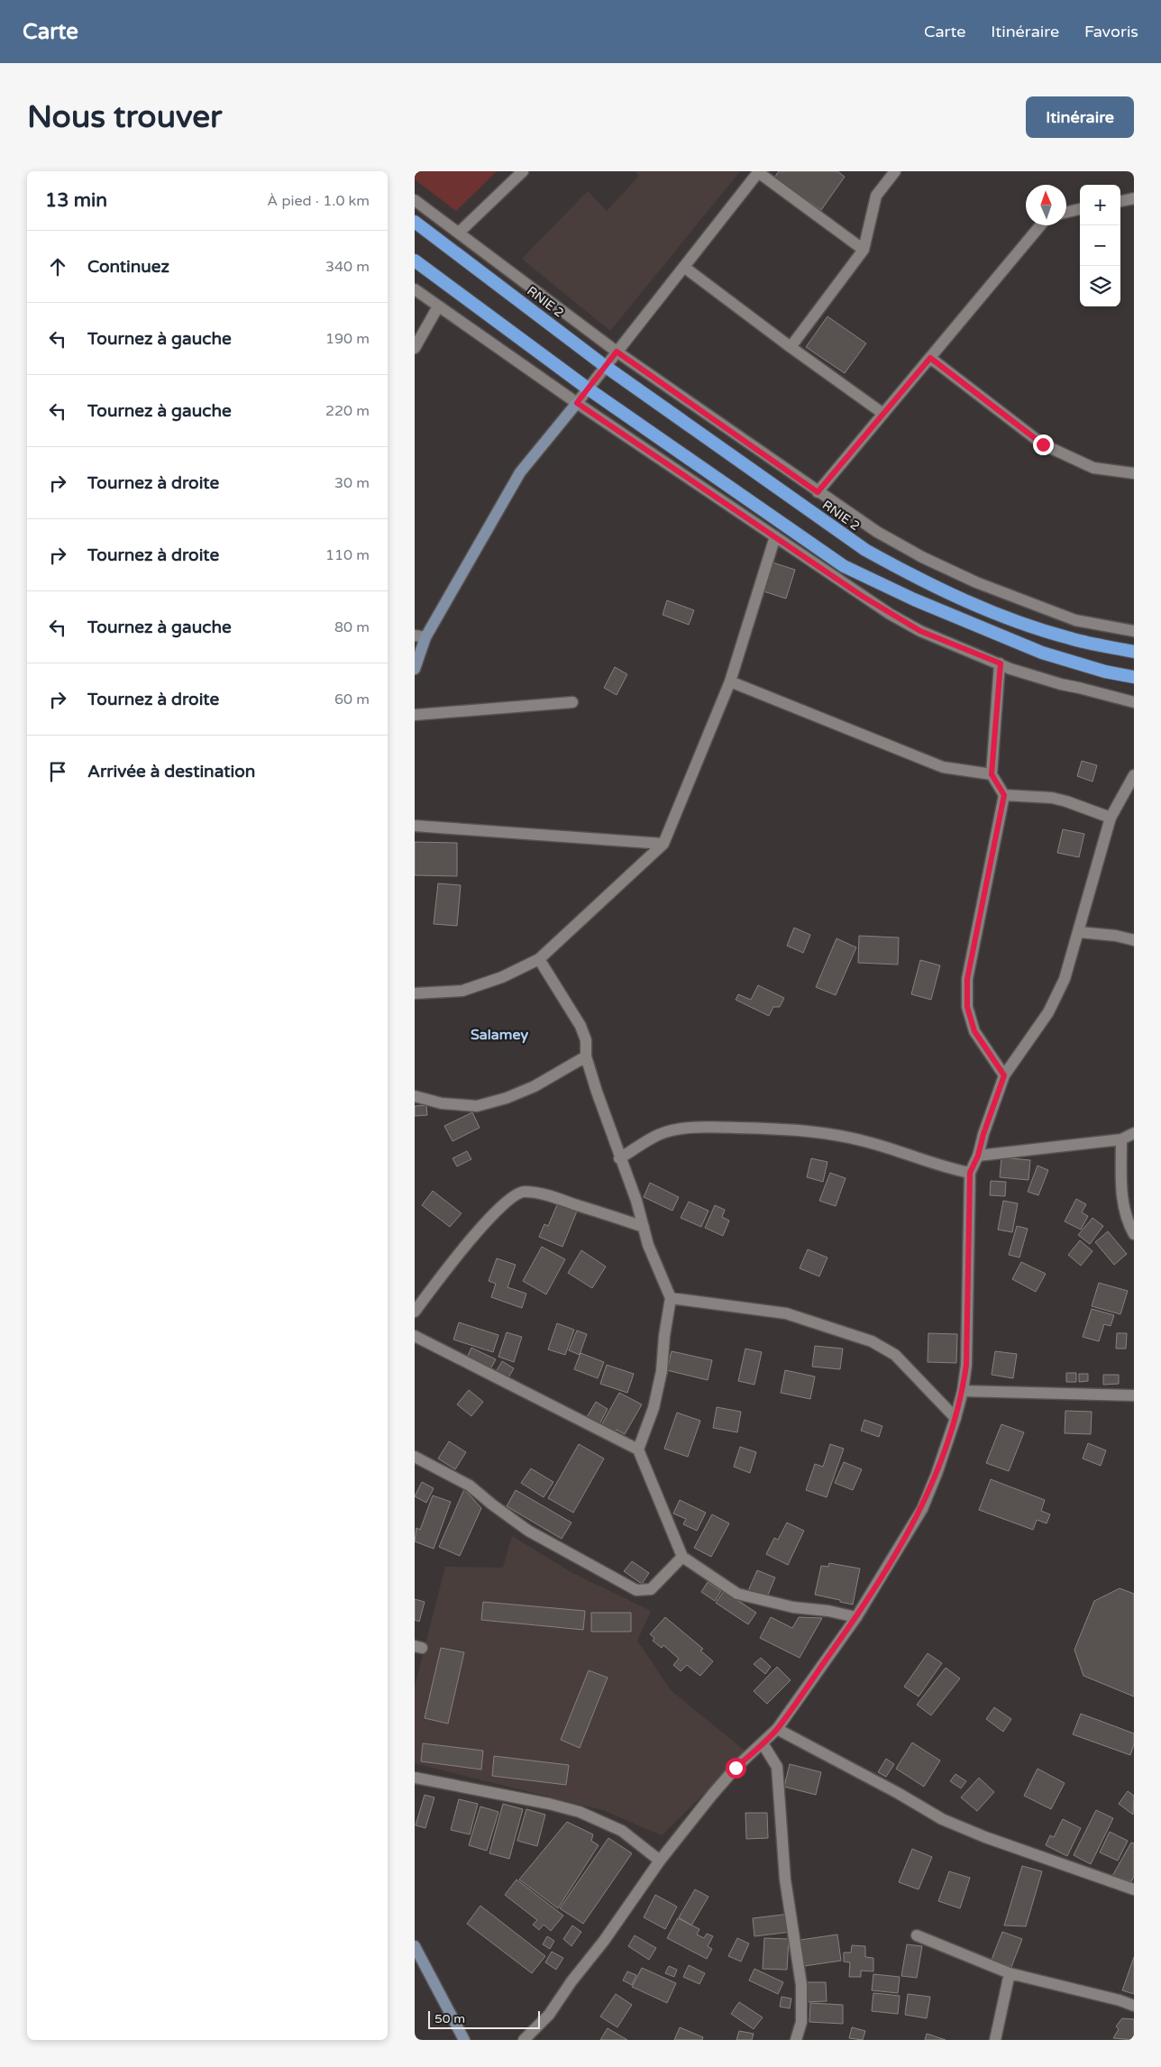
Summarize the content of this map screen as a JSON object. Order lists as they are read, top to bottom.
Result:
{
  "streets": {
    "highway": ["RNIE 2"]
  },
  "districts": ["Salamey"],
  "scale_bar": "50 m",
  "north": "top",
  "page": {
    "header": "Carte",
    "nav": ["Carte", "Itinéraire", "Favoris"],
    "buttons": "Itinéraire",
    "title": "Nous trouver",
    "heading": ["13 min", "À pied · 1.0 km"],
    "map_buttons": ["+", "−"],
    "list": [
      ["Continuez", "340 m"],
      ["Tournez à gauche", "190 m"],
      ["Tournez à gauche", "220 m"],
      ["Tournez à droite", "30 m"],
      ["Tournez à droite", "110 m"],
      ["Tournez à gauche", "80 m"],
      ["Tournez à droite", "60 m"],
      "Arrivée à destination"
    ],
    "scale": "50 m"
  }
}
